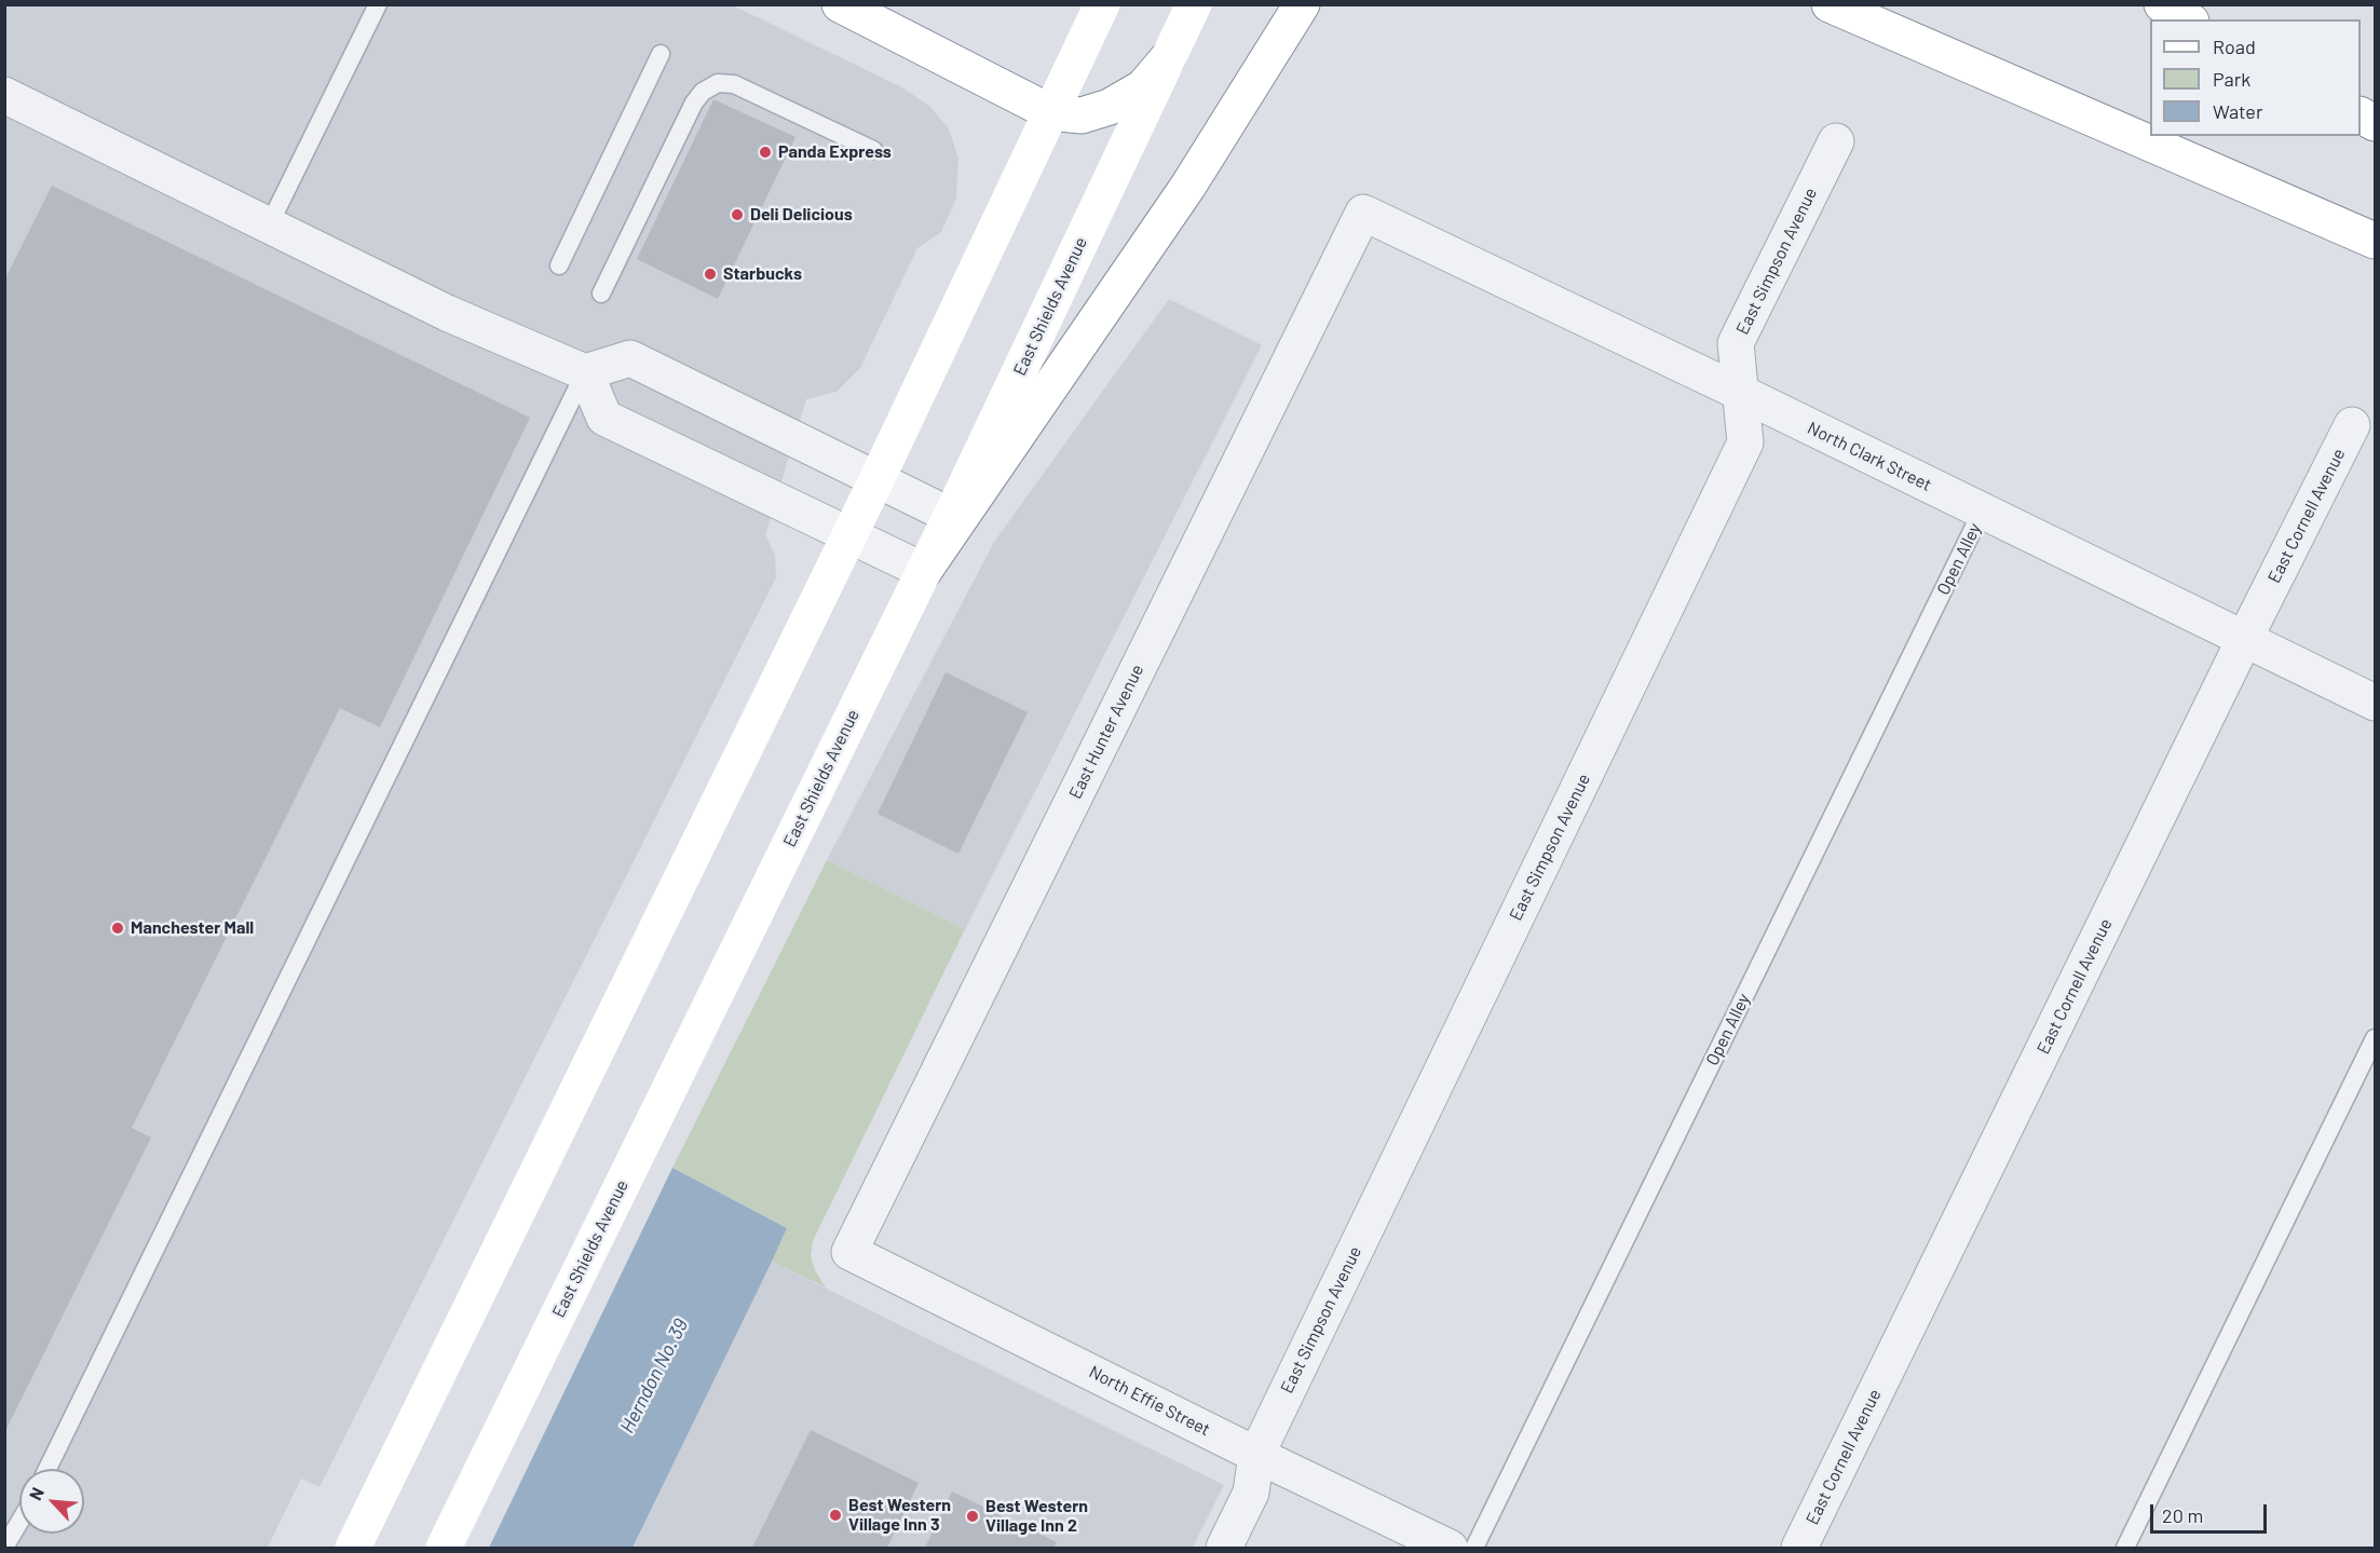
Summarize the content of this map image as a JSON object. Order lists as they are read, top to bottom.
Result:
{
  "streets": {
    "main road": ["East Shields Avenue"],
    "street": [
      "East Simpson Avenue",
      "North Clark Street",
      "East Cornell Avenue",
      "East Hunter Avenue",
      "North Effie Street"
    ],
    "lane": ["Open Alley"]
  },
  "crossings": [
    ["East Simpson Avenue", "North Clark Street"],
    ["East Simpson Avenue", "North Effie Street"],
    ["North Clark Street", "East Cornell Avenue"],
    ["North Clark Street", "Open Alley"],
    ["North Clark Street", "East Hunter Avenue"],
    ["East Hunter Avenue", "North Effie Street"]
  ],
  "water": ["Herndon No. 39"],
  "places": [
    "Panda Express",
    "Deli Delicious",
    "Starbucks",
    "Manchester Mall",
    "Best Western Village Inn 3",
    "Best Western Village Inn 2"
  ],
  "legend": ["Road", "Park", "Water"],
  "scale_bar": "20 m",
  "north": "top left"
}
